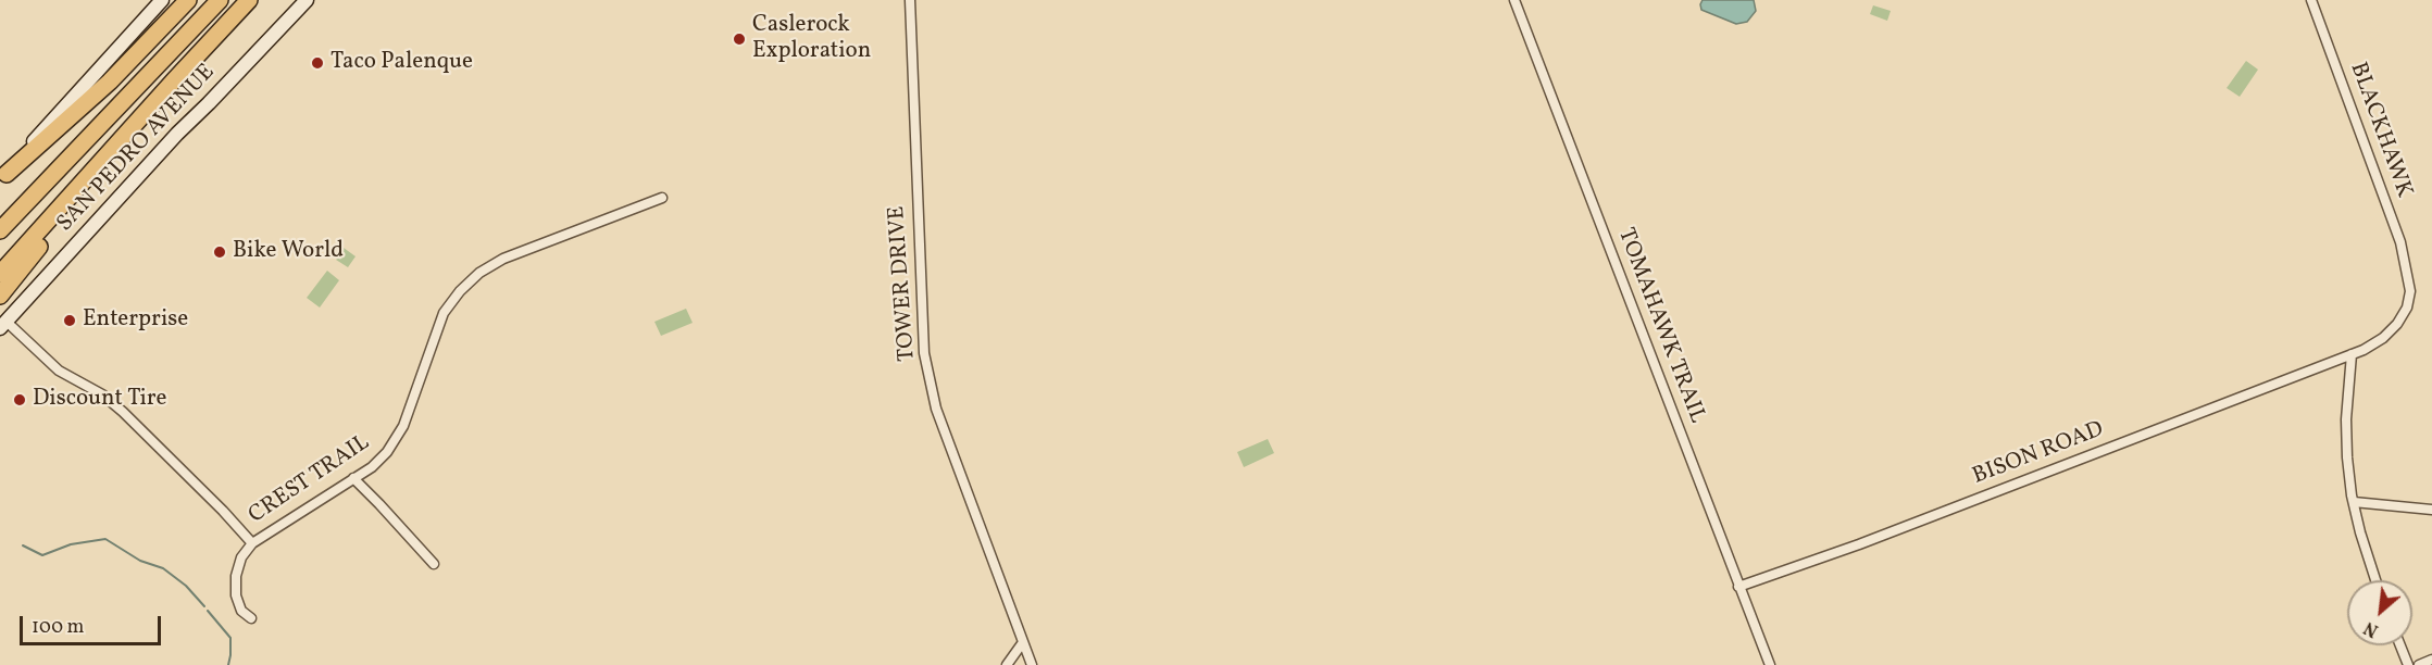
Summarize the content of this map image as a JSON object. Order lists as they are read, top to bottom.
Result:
{
  "streets": {
    "main road": ["SAN PEDRO AVENUE"],
    "street": [
      "BLACKHAWK",
      "TOWER DRIVE",
      "TOMAHAWK TRAIL",
      "BISON ROAD",
      "CREST TRAIL"
    ]
  },
  "crossings": [
    ["BLACKHAWK", "BISON ROAD"],
    ["TOMAHAWK TRAIL", "BISON ROAD"]
  ],
  "places": [
    "Caslerock Exploration",
    "Taco Palenque",
    "Bike World",
    "Enterprise",
    "Discount Tire"
  ],
  "scale_bar": "100 m",
  "north": "bottom left"
}
